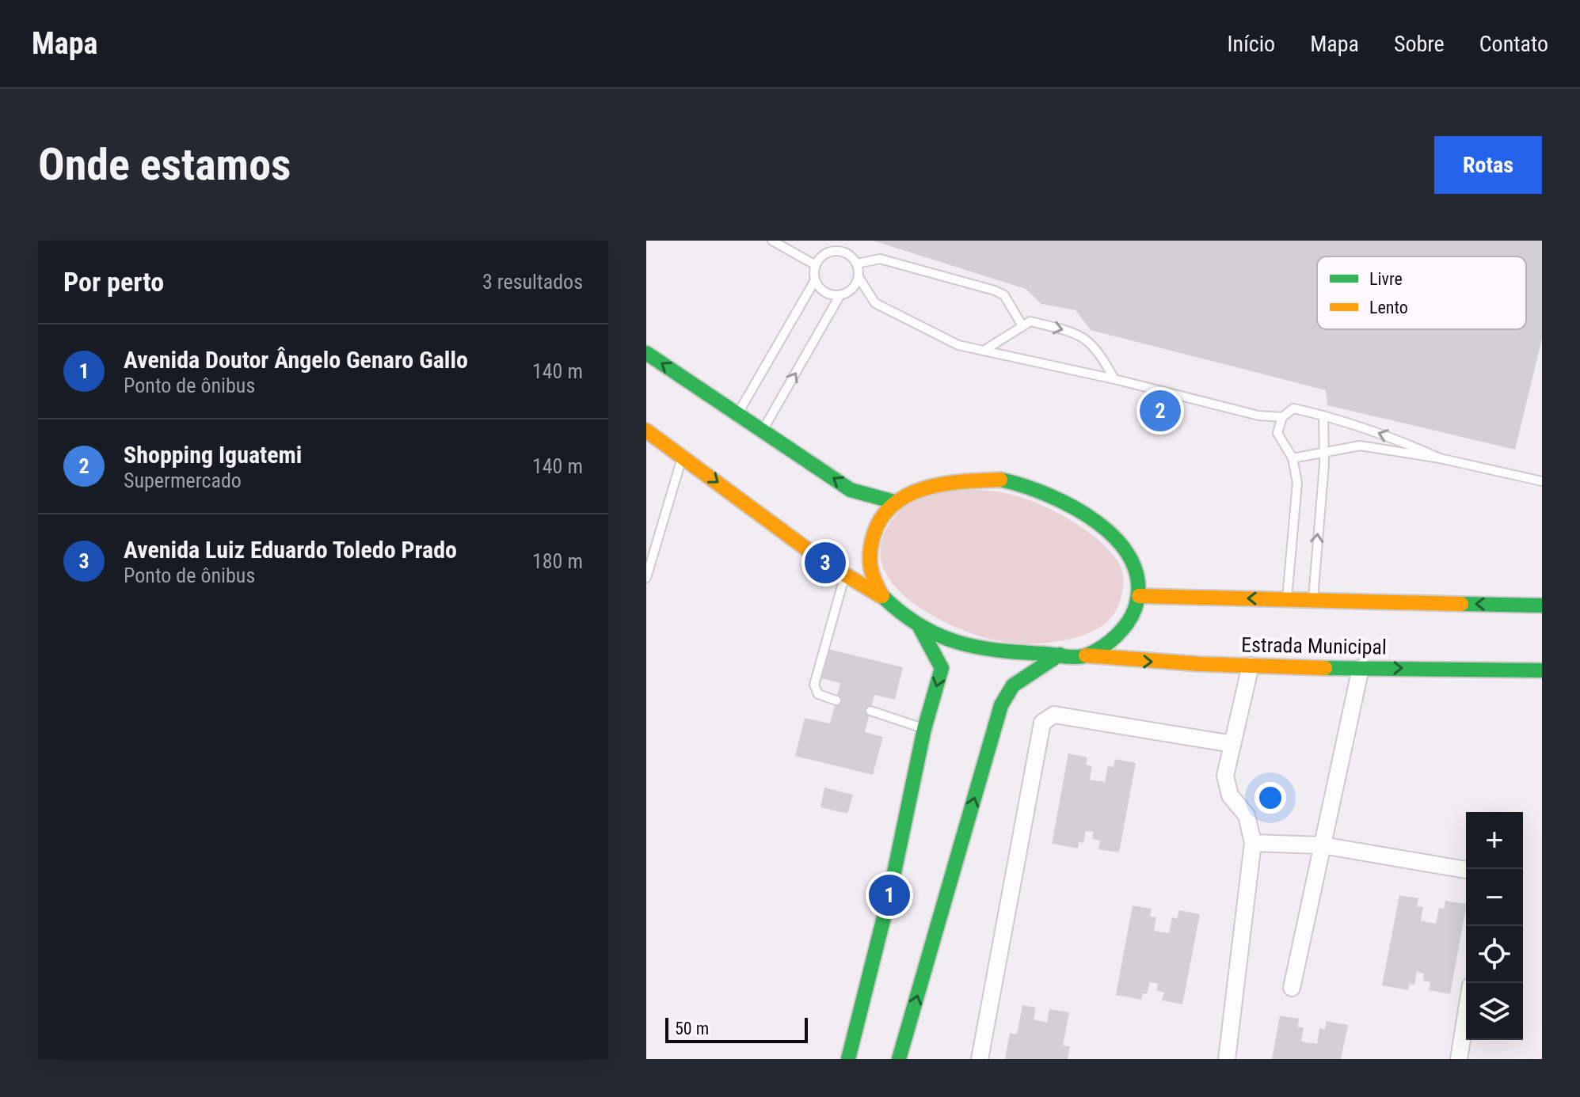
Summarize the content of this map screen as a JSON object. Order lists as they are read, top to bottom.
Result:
{
  "streets": {
    "main road": ["Estrada Municipal"]
  },
  "legend": ["Livre", "Lento"],
  "scale_bar": "50 m",
  "page": {
    "header": "Mapa",
    "nav": [
      "Início",
      "Mapa",
      "Sobre",
      "Contato"
    ],
    "buttons": "Rotas",
    "title": "Onde estamos",
    "heading": ["Por perto", "3 resultados"],
    "list": [
      {
        "mark": "1",
        "name": "Avenida Doutor Ângelo Genaro Gallo",
        "note": "Ponto de ônibus",
        "value": "140 m"
      },
      {
        "mark": "2",
        "name": "Shopping Iguatemi",
        "note": "Supermercado",
        "value": "140 m"
      },
      {
        "mark": "3",
        "name": "Avenida Luiz Eduardo Toledo Prado",
        "note": "Ponto de ônibus",
        "value": "180 m"
      }
    ],
    "pins": ["2", "3", "1"],
    "map_buttons": ["+", "−"],
    "scale": "50 m"
  }
}
